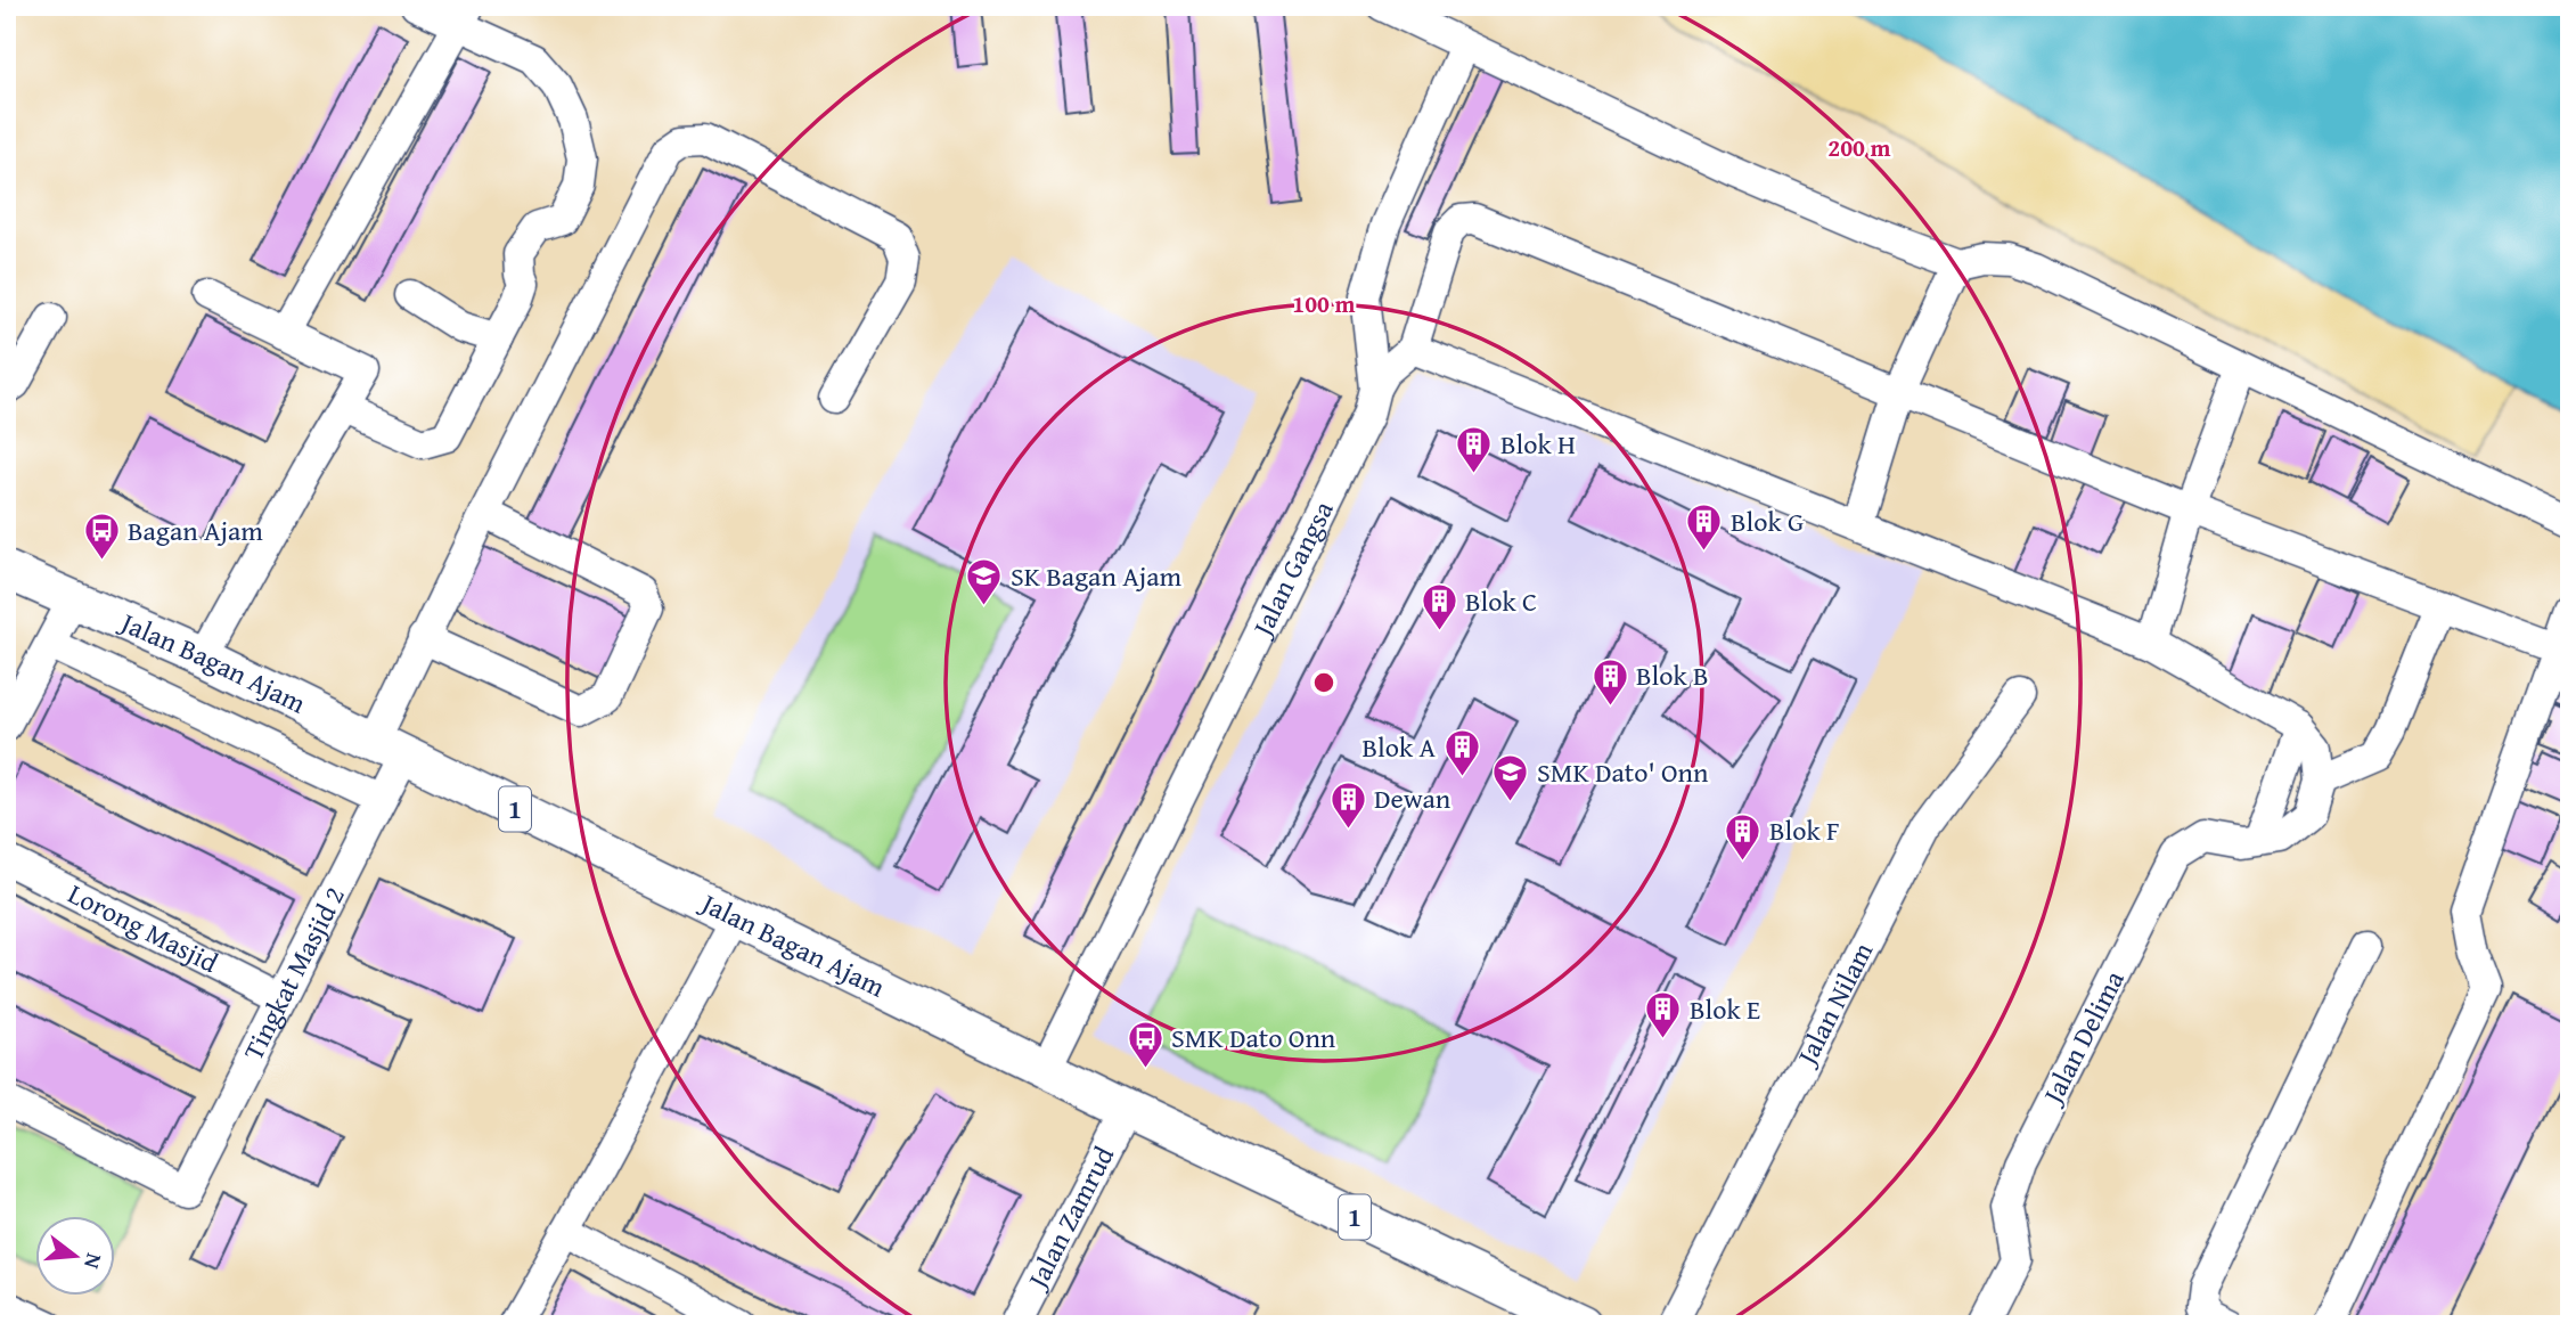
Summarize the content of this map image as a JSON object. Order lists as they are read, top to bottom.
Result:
{
  "streets": {
    "main road": ["Jalan Bagan Ajam", "1"],
    "street": [
      "Jalan Gangsa",
      "Lorong Masjid",
      "Tingkat Masjid 2",
      "Jalan Nilam",
      "Jalan Delima",
      "Jalan Zamrud"
    ]
  },
  "crossings": [
    ["Jalan Gangsa", "Jalan Bagan Ajam"],
    ["Jalan Bagan Ajam", "Tingkat Masjid 2"],
    ["Jalan Bagan Ajam", "Jalan Zamrud"],
    ["Lorong Masjid", "Tingkat Masjid 2"]
  ],
  "places": {
    "building": [
      "Blok H",
      "Blok G",
      "Blok C",
      "Blok B",
      "Blok A",
      "Dewan",
      "Blok F",
      "Blok E"
    ],
    "bus stop": ["Bagan Ajam", "SMK Dato Onn"],
    "school or university": ["SK Bagan Ajam", "SMK Dato' Onn"]
  },
  "north": "right",
  "rings": ["200 m", "100 m"]
}
